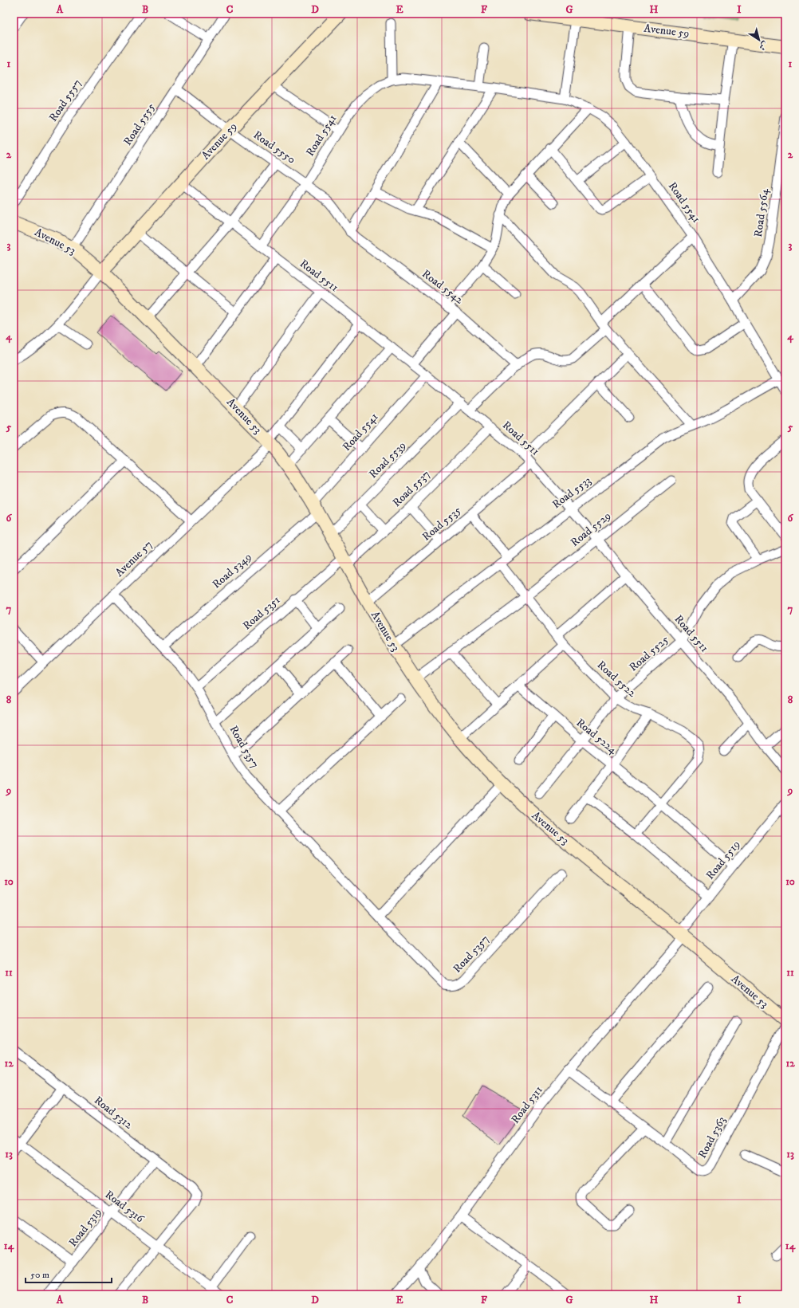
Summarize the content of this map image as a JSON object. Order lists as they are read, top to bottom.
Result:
{
  "streets": {
    "street": [
      "Avenue 59",
      "Road 5557",
      "Road 5555",
      "Road 5541",
      "Road 5550",
      "Road 5564",
      "Avenue 53",
      "Road 5511",
      "Road 5542",
      "Road 5539",
      "Road 5537",
      "Road 5533",
      "Road 5535",
      "Road 5529",
      "Avenue 57",
      "Road 5349",
      "Road 5351",
      "Road 5525",
      "Road 5522",
      "Road 5224",
      "Road 5357",
      "Road 5519",
      "Road 5311",
      "Road 5312",
      "Road 5363",
      "Road 5316",
      "Road 5319"
    ]
  },
  "crossings": [
    ["Avenue 59", "Road 5550"],
    ["Avenue 59", "Avenue 53"],
    ["Avenue 59", "Road 5511"],
    ["Road 5555", "Road 5550"],
    ["Road 5555", "Avenue 53"],
    ["Road 5541", "Road 5550"],
    ["Road 5541", "Road 5564"],
    ["Road 5541", "Avenue 53"],
    ["Road 5541", "Road 5511"],
    ["Road 5541", "Road 5533"],
    ["Road 5541", "Road 5349"],
    ["Road 5550", "Road 5542"],
    ["Avenue 53", "Road 5539"],
    ["Avenue 53", "Road 5537"],
    ["Avenue 53", "Road 5533"],
    ["Avenue 53", "Road 5535"],
    ["Avenue 53", "Road 5529"],
    ["Avenue 53", "Avenue 57"],
    ["Avenue 53", "Road 5349"],
    ["Avenue 53", "Road 5351"],
    ["Avenue 53", "Road 5519"],
    ["Avenue 53", "Road 5311"],
    ["Road 5511", "Road 5539"],
    ["Road 5511", "Road 5537"],
    ["Road 5511", "Road 5533"],
    ["Road 5511", "Road 5535"],
    ["Road 5511", "Road 5529"],
    ["Road 5511", "Avenue 57"],
    ["Road 5511", "Road 5525"],
    ["Road 5537", "Road 5351"],
    ["Road 5533", "Road 5522"],
    ["Road 5529", "Road 5522"],
    ["Avenue 57", "Road 5357"],
    ["Road 5349", "Road 5357"],
    ["Road 5351", "Road 5357"],
    ["Road 5525", "Road 5522"],
    ["Road 5525", "Road 5224"],
    ["Road 5522", "Road 5224"],
    ["Road 5224", "Road 5519"],
    ["Road 5519", "Road 5311"],
    ["Road 5311", "Road 5363"],
    ["Road 5312", "Road 5316"],
    ["Road 5312", "Road 5319"],
    ["Road 5316", "Road 5319"]
  ],
  "scale_bar": "50 m",
  "north": "bottom right",
  "grid": {
    "columns": [
      "A",
      "B",
      "C",
      "D",
      "E",
      "F",
      "G",
      "H",
      "I"
    ],
    "rows": [
      "1",
      "2",
      "3",
      "4",
      "5",
      "6",
      "7",
      "8",
      "9",
      "10",
      "11",
      "12",
      "13",
      "14"
    ]
  }
}
